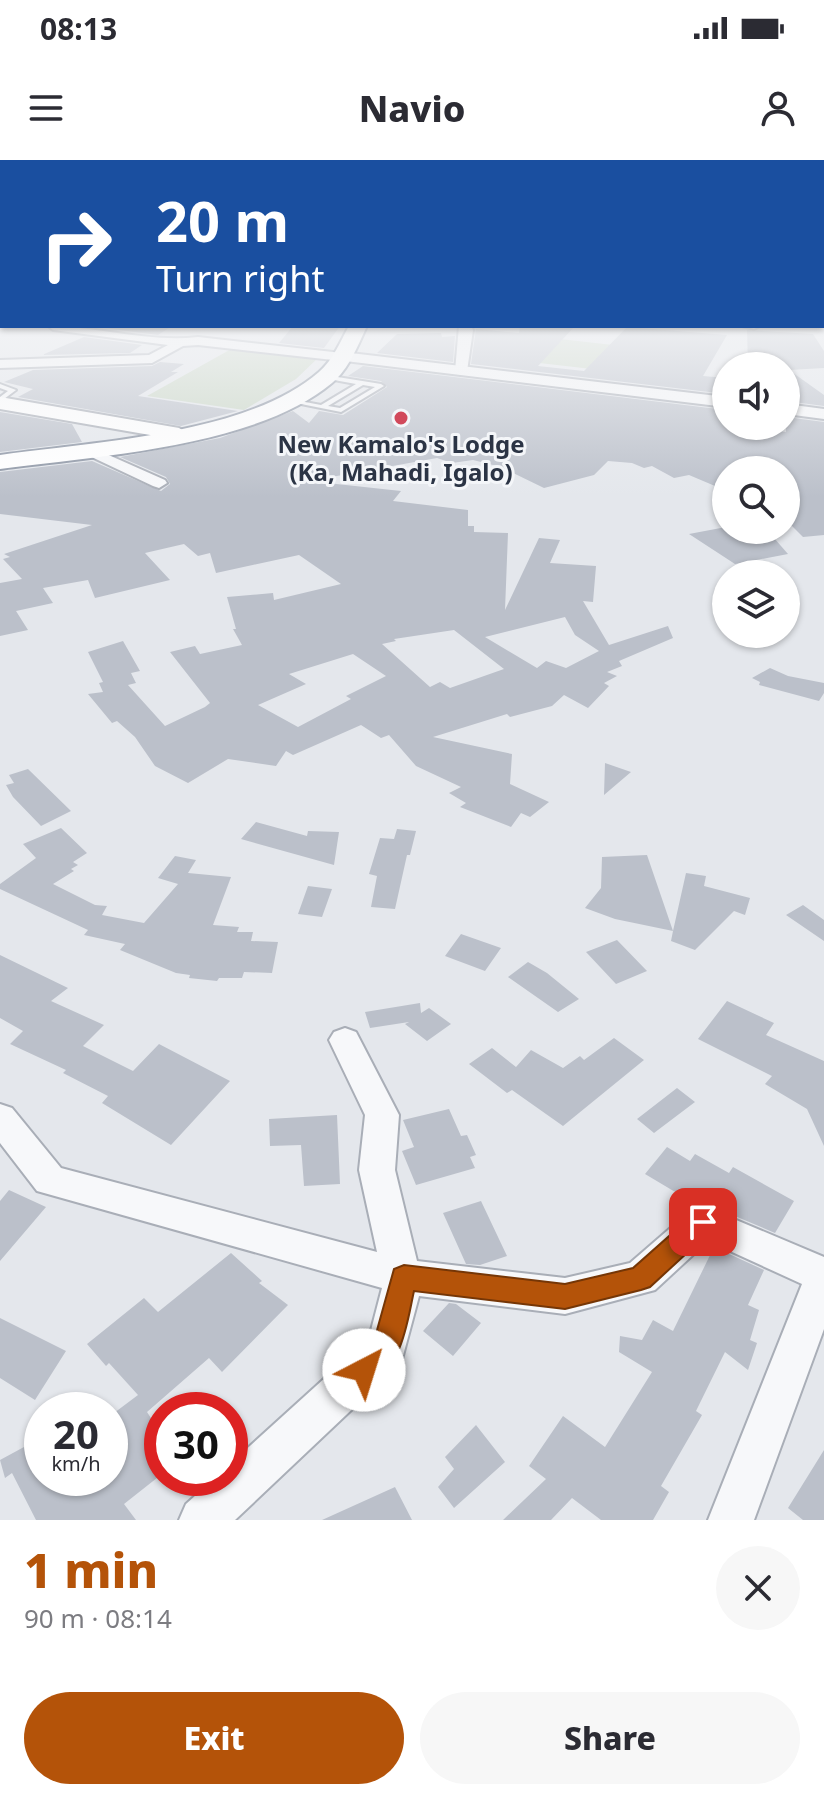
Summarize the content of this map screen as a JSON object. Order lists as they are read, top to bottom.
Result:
{
  "places": ["New Kamalo's Lodge (Ka, Mahadi, Igalo)"],
  "page": {
    "status": "08:13",
    "header": "Navio",
    "turn": ["20 m", "Turn right"],
    "speed": "20 km/h",
    "limit": "30",
    "heading": ["1 min", "90 m · 08:14"],
    "buttons": ["Exit", "Share"]
  }
}
